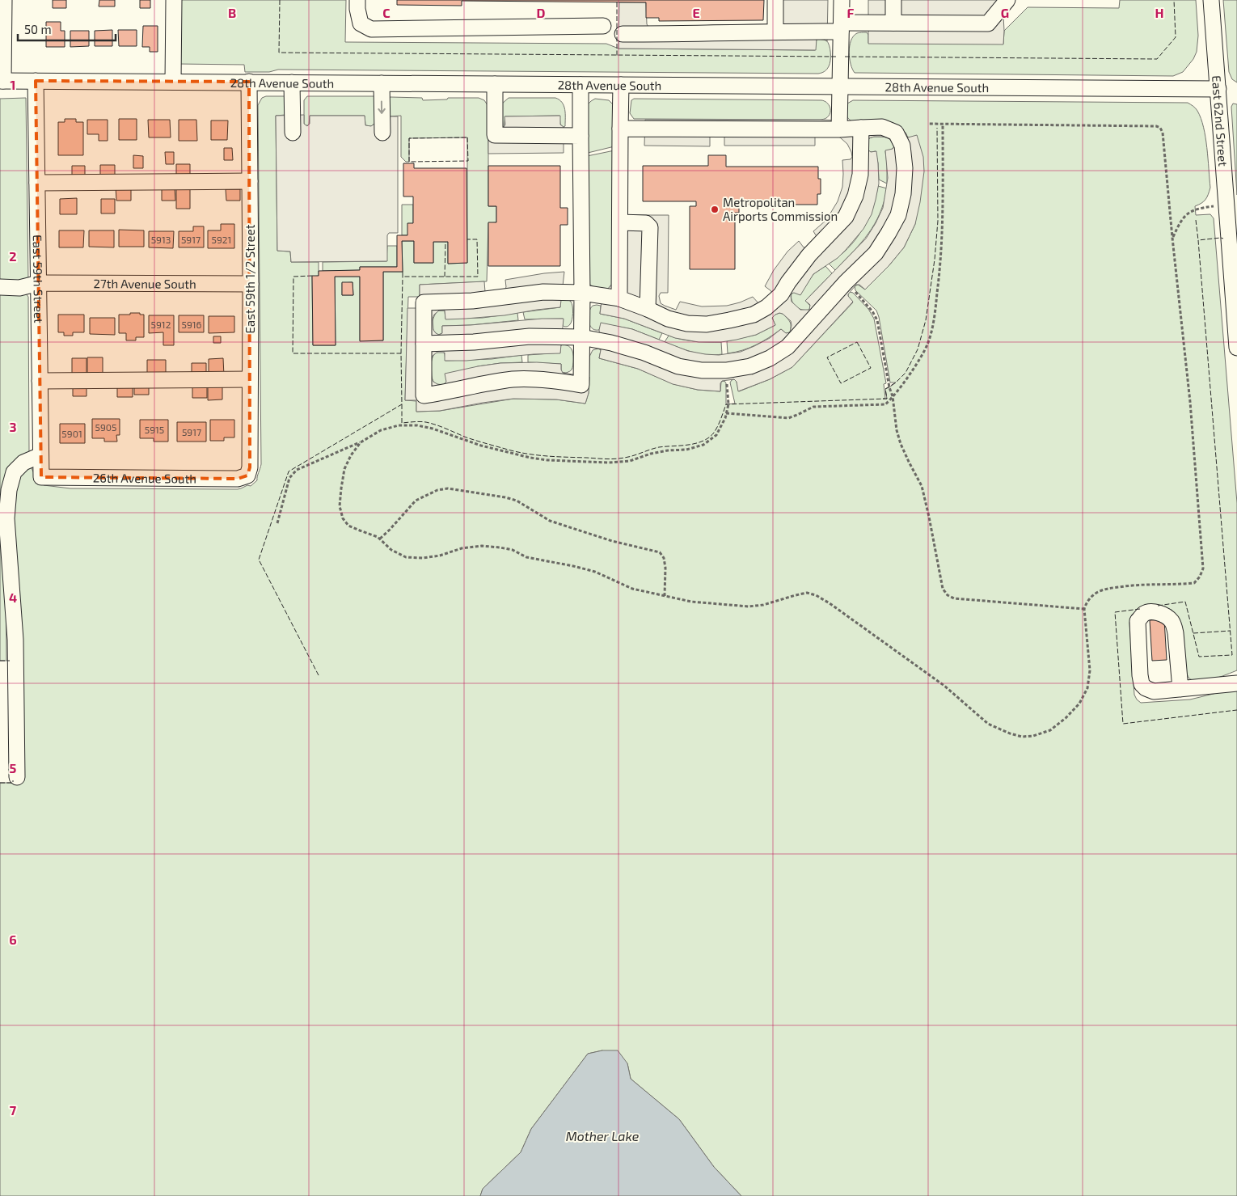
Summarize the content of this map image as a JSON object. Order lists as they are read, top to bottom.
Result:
{
  "streets": {
    "street": [
      "28th Avenue South",
      "East 62nd Street",
      "East 59th Street",
      "East 59th 1/2 Street",
      "27th Avenue South",
      "26th Avenue South"
    ]
  },
  "crossings": [
    ["28th Avenue South", "East 62nd Street"],
    ["28th Avenue South", "East 59th Street"],
    ["28th Avenue South", "East 59th 1/2 Street"],
    ["East 59th Street", "27th Avenue South"],
    ["East 59th Street", "26th Avenue South"],
    ["East 59th 1/2 Street", "27th Avenue South"],
    ["East 59th 1/2 Street", "26th Avenue South"]
  ],
  "water": ["Mother Lake"],
  "places": ["Metropolitan Airports Commission"],
  "house_numbers": [
    "5913",
    "5917",
    "5921",
    "5912",
    "5916",
    "5905",
    "5915",
    "5917",
    "5901"
  ],
  "scale_bar": "50 m",
  "grid": {
    "columns": [
      "B",
      "C",
      "D",
      "E",
      "F",
      "G",
      "H"
    ],
    "rows": [
      "1",
      "2",
      "3",
      "4",
      "5",
      "6",
      "7"
    ]
  }
}
